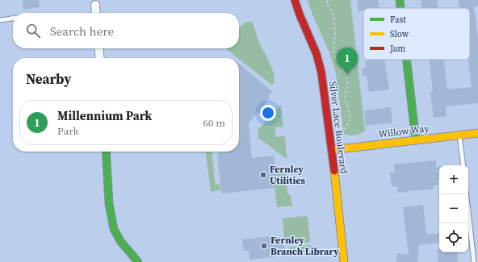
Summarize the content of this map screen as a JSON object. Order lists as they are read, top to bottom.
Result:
{
  "streets": {
    "street": ["Silver Lace Boulevard", "Willow Way"]
  },
  "crossings": [
    ["Silver Lace Boulevard", "Willow Way"]
  ],
  "places": ["Fernley Utilities", "Fernley Branch Library"],
  "legend": ["Fast", "Slow", "Jam"],
  "page": {
    "search": "Search here",
    "pins": "1",
    "heading": "Nearby",
    "list": [
      {
        "mark": "1",
        "name": "Millennium Park",
        "note": "Park",
        "value": "60 m"
      }
    ],
    "map_buttons": ["+", "−"]
  }
}
